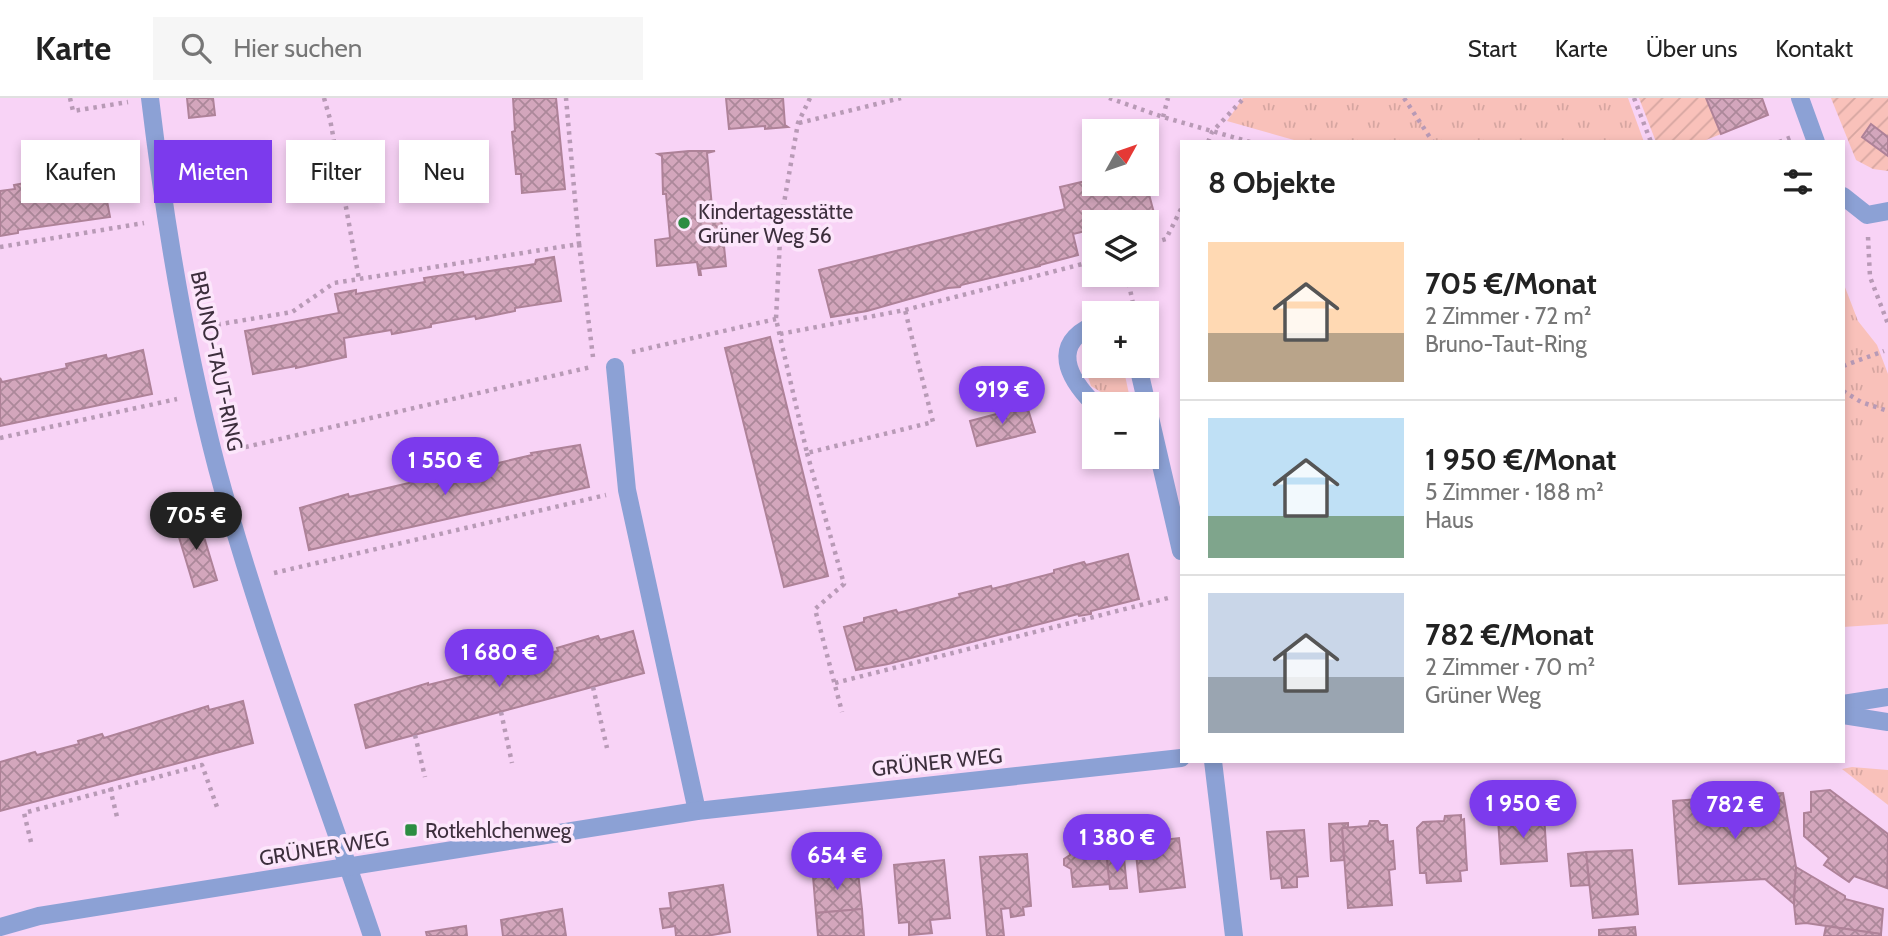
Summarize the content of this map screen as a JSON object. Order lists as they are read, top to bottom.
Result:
{
  "streets": {
    "street": ["BRUNO-TAUT-RING", "GRÜNER WEG"]
  },
  "crossings": [
    ["BRUNO-TAUT-RING", "GRÜNER WEG"]
  ],
  "places": {
    "other": ["Kindertagesstätte Grüner Weg 56"],
    "transit": ["Rotkehlchenweg"]
  },
  "north": "top right",
  "page": {
    "header": "Karte",
    "search": "Hier suchen",
    "nav": [
      "Start",
      "Karte",
      "Über uns",
      "Kontakt"
    ],
    "map_buttons": ["+", "−"],
    "chip": [
      "Kaufen",
      "Mieten",
      "Filter",
      "Neu"
    ],
    "heading": "8 Objekte",
    "list": [
      {
        "name": "705 €/Monat",
        "note": "2 Zimmer · 72 m² · Bruno-Taut-Ring"
      },
      {
        "name": "1 950 €/Monat",
        "note": "5 Zimmer · 188 m² · Haus"
      },
      {
        "name": "782 €/Monat",
        "note": "2 Zimmer · 70 m² · Grüner Weg"
      }
    ],
    "price": [
      "919 €",
      "1 550 €",
      "705 €",
      "1 680 €",
      "1 950 €",
      "782 €",
      "1 380 €",
      "654 €"
    ]
  }
}
